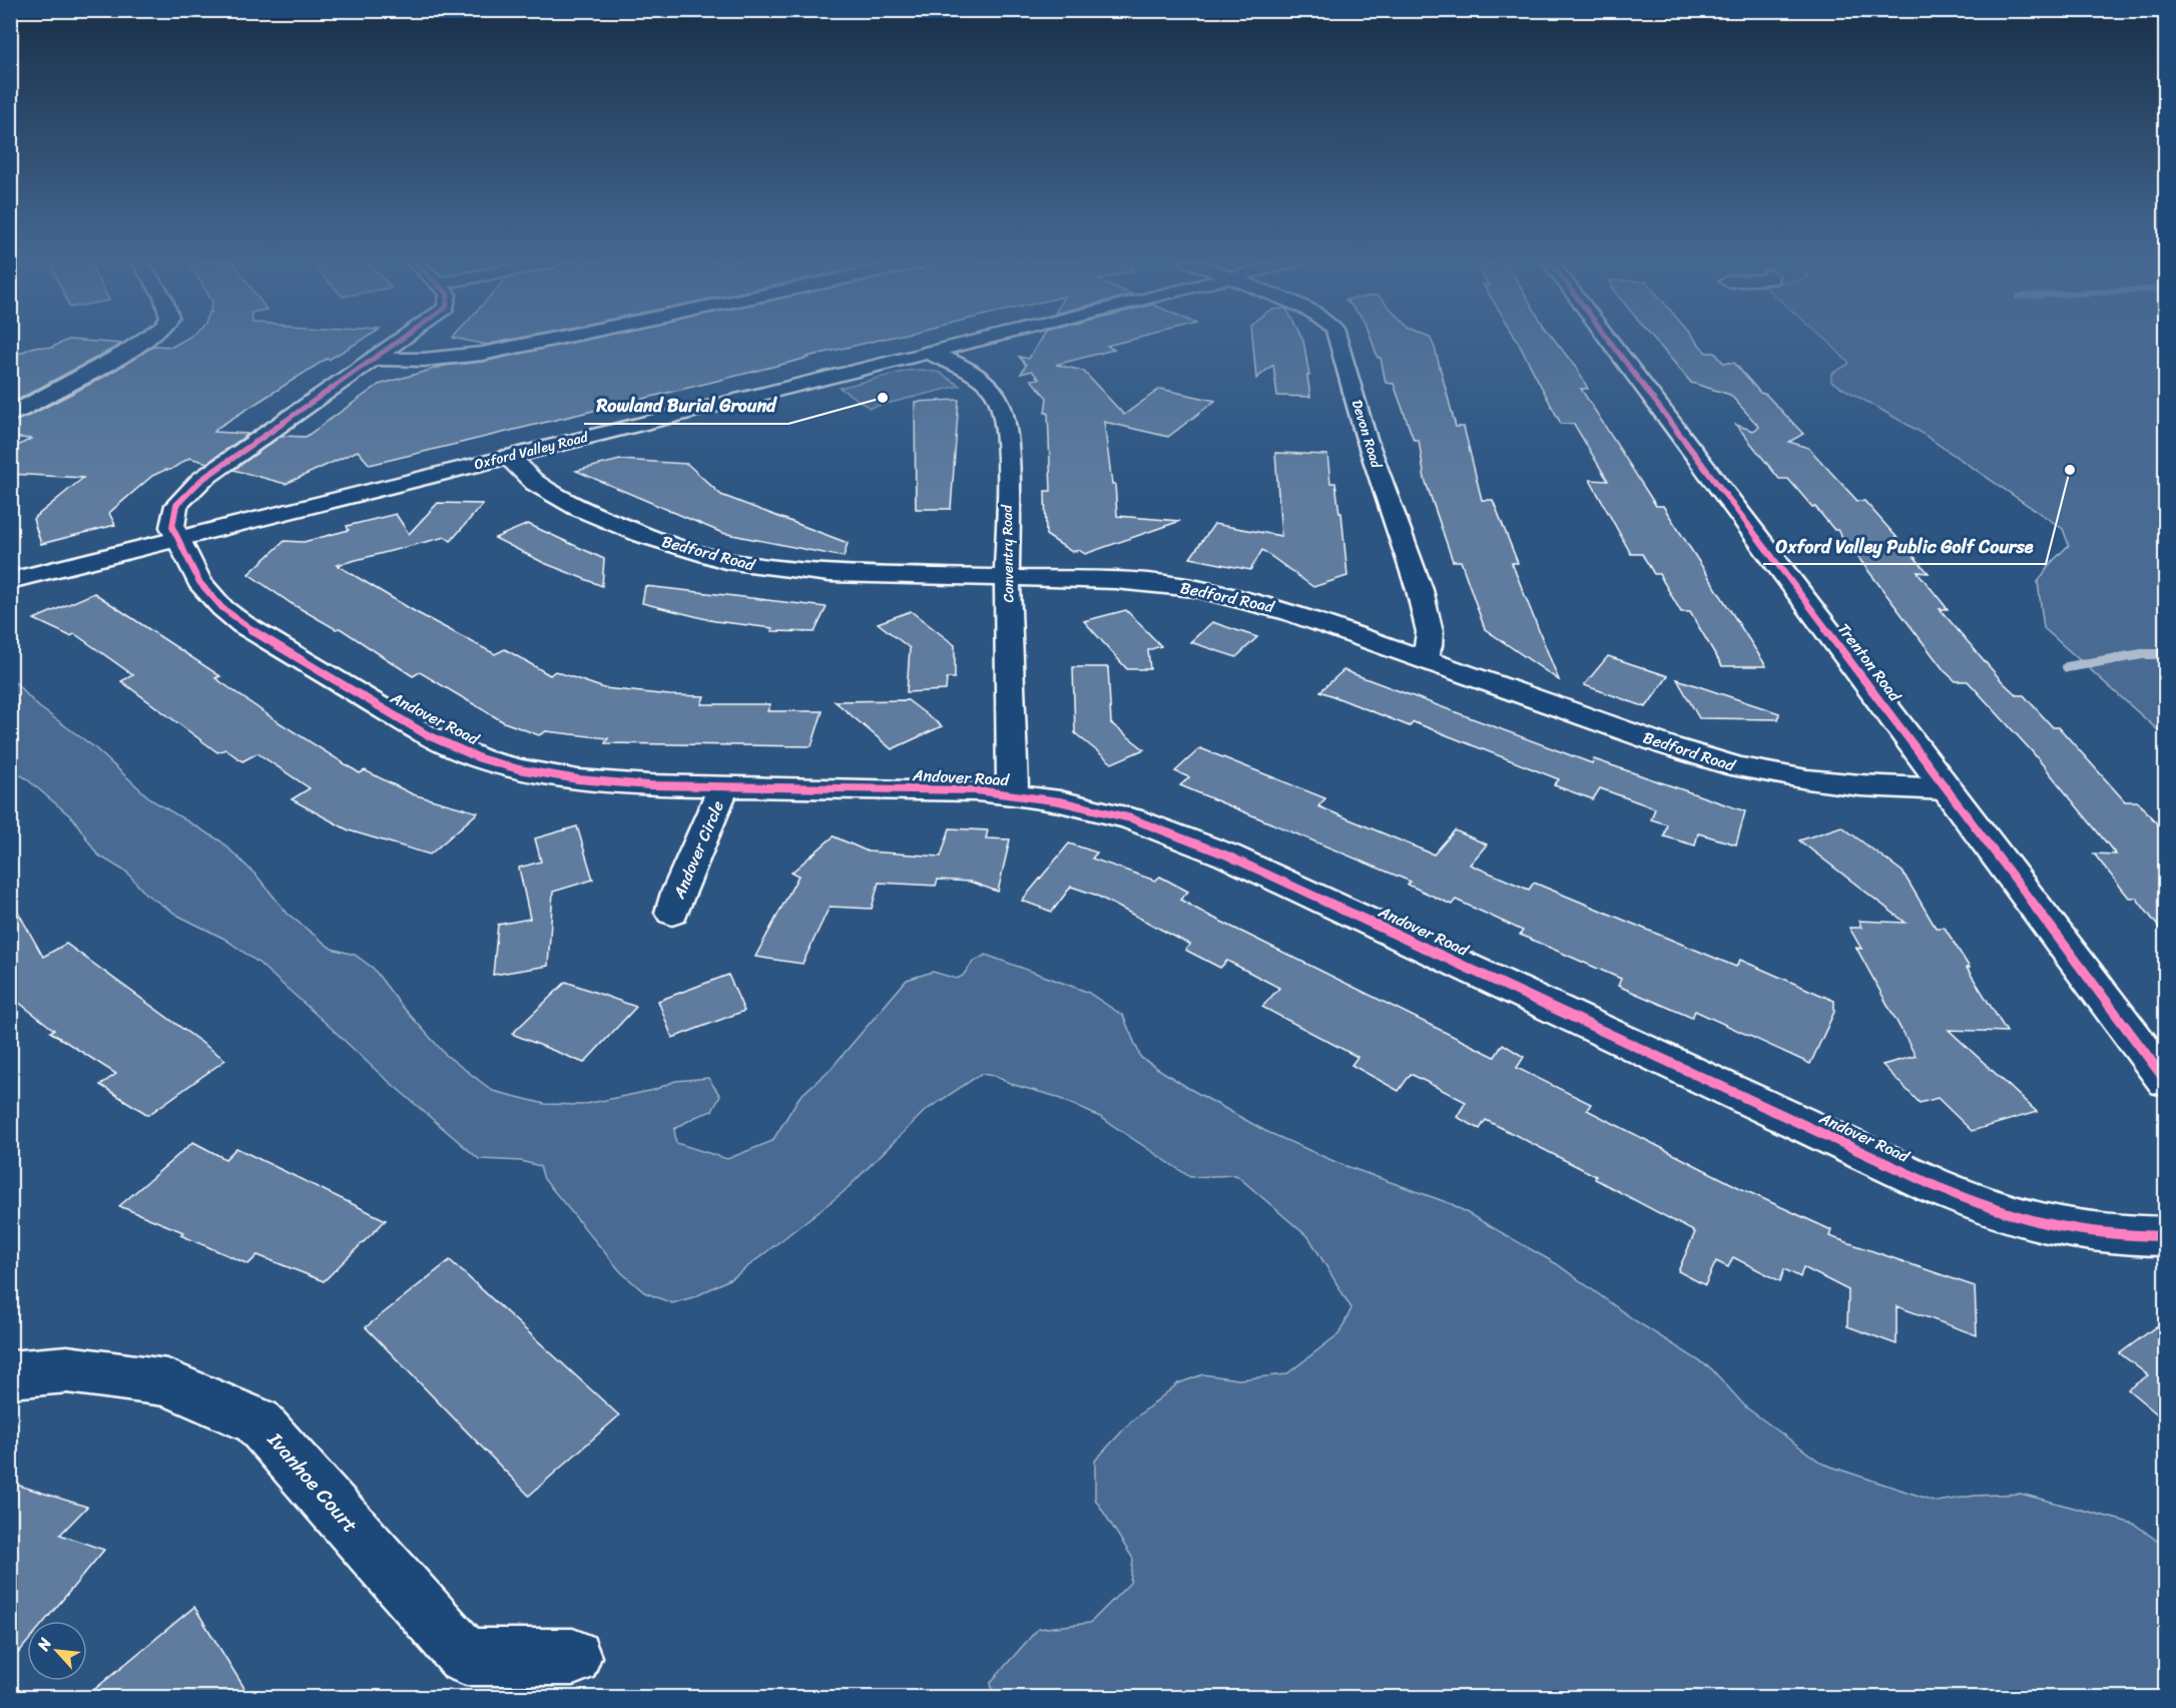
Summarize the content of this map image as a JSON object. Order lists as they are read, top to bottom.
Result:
{
  "streets": {
    "street": [
      "Devon Road",
      "Oxford Valley Road",
      "Bedford Road",
      "Conventry Road",
      "Trenton Road",
      "Andover Road",
      "Andover Circle",
      "Ivanhoe Court"
    ]
  },
  "crossings": [
    ["Devon Road", "Bedford Road"],
    ["Oxford Valley Road", "Bedford Road"],
    ["Oxford Valley Road", "Conventry Road"],
    ["Oxford Valley Road", "Andover Road"],
    ["Bedford Road", "Conventry Road"],
    ["Bedford Road", "Trenton Road"],
    ["Conventry Road", "Andover Road"],
    ["Andover Road", "Andover Circle"]
  ],
  "places": ["Rowland Burial Ground", "Oxford Valley Public Golf Course"],
  "north": "top left"
}
